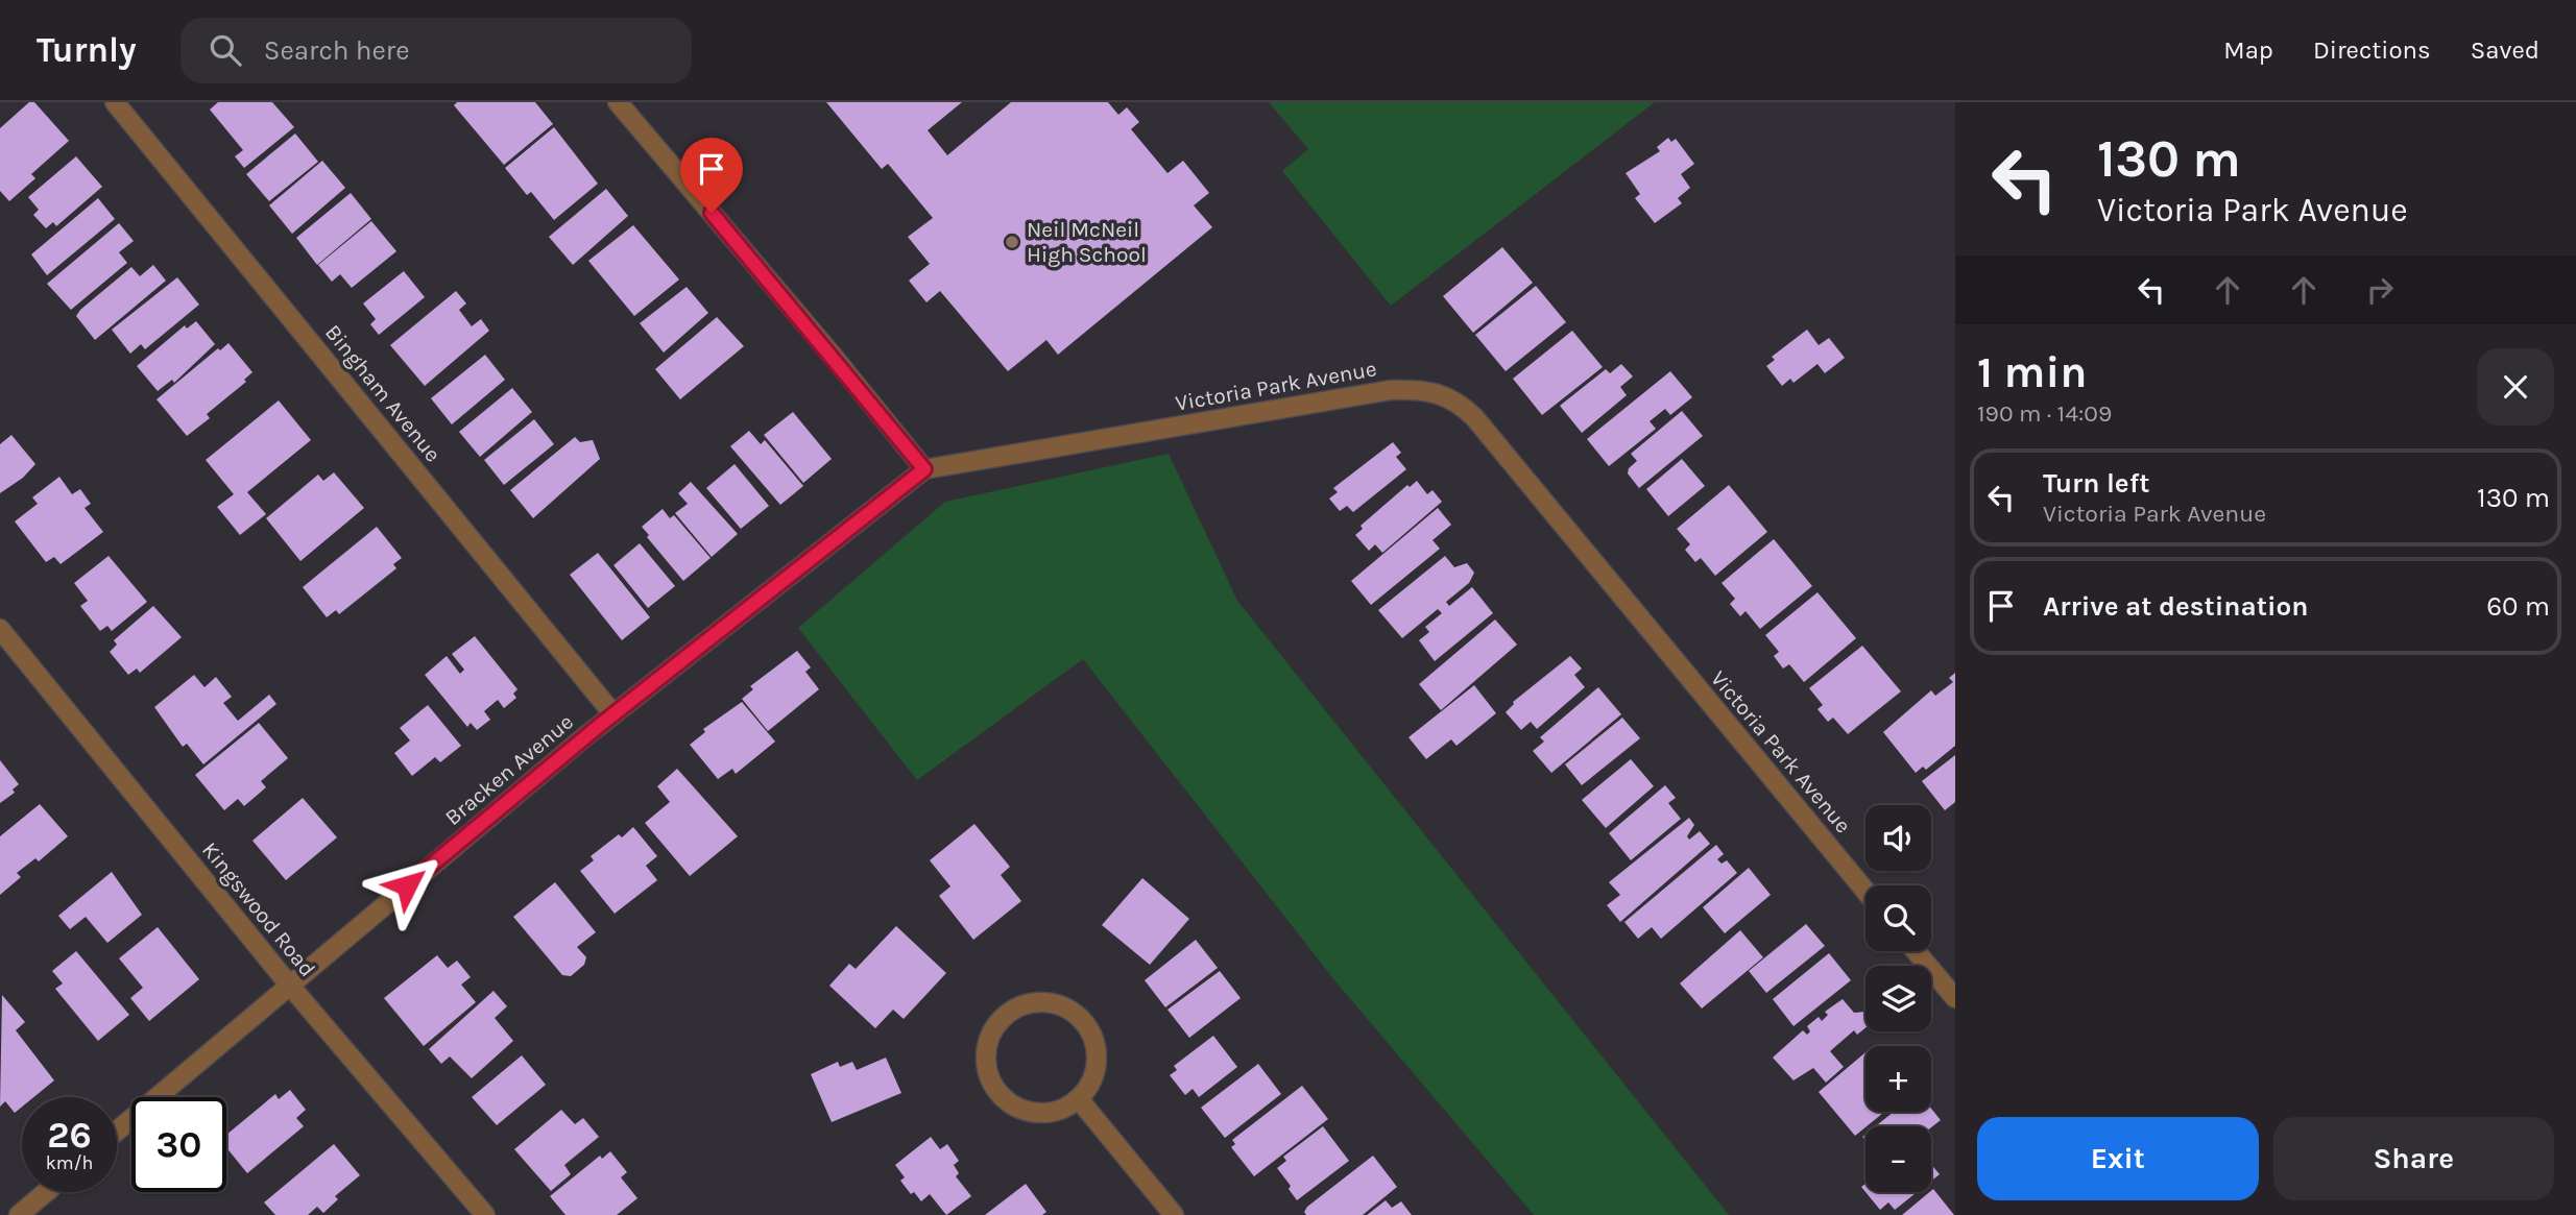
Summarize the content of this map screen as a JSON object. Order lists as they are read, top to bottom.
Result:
{
  "streets": {
    "street": [
      "Victoria Park Avenue",
      "Bingham Avenue",
      "Bracken Avenue",
      "Kingswood Road"
    ]
  },
  "crossings": [
    ["Victoria Park Avenue", "Bracken Avenue"],
    ["Bingham Avenue", "Bracken Avenue"],
    ["Bracken Avenue", "Kingswood Road"]
  ],
  "places": ["Neil McNeil High School"],
  "page": {
    "header": "Turnly",
    "search": "Search here",
    "nav": ["Map", "Directions", "Saved"],
    "turn": ["130 m", "Victoria Park Avenue"],
    "heading": ["1 min", "190 m · 14:09"],
    "list": [
      {
        "name": "Turn left",
        "note": "Victoria Park Avenue",
        "value": "130 m"
      },
      {
        "name": "Arrive at destination",
        "value": "60 m"
      }
    ],
    "map_buttons": ["+", "−"],
    "speed": "26 km/h",
    "limit": "30",
    "buttons": ["Exit", "Share"]
  }
}
